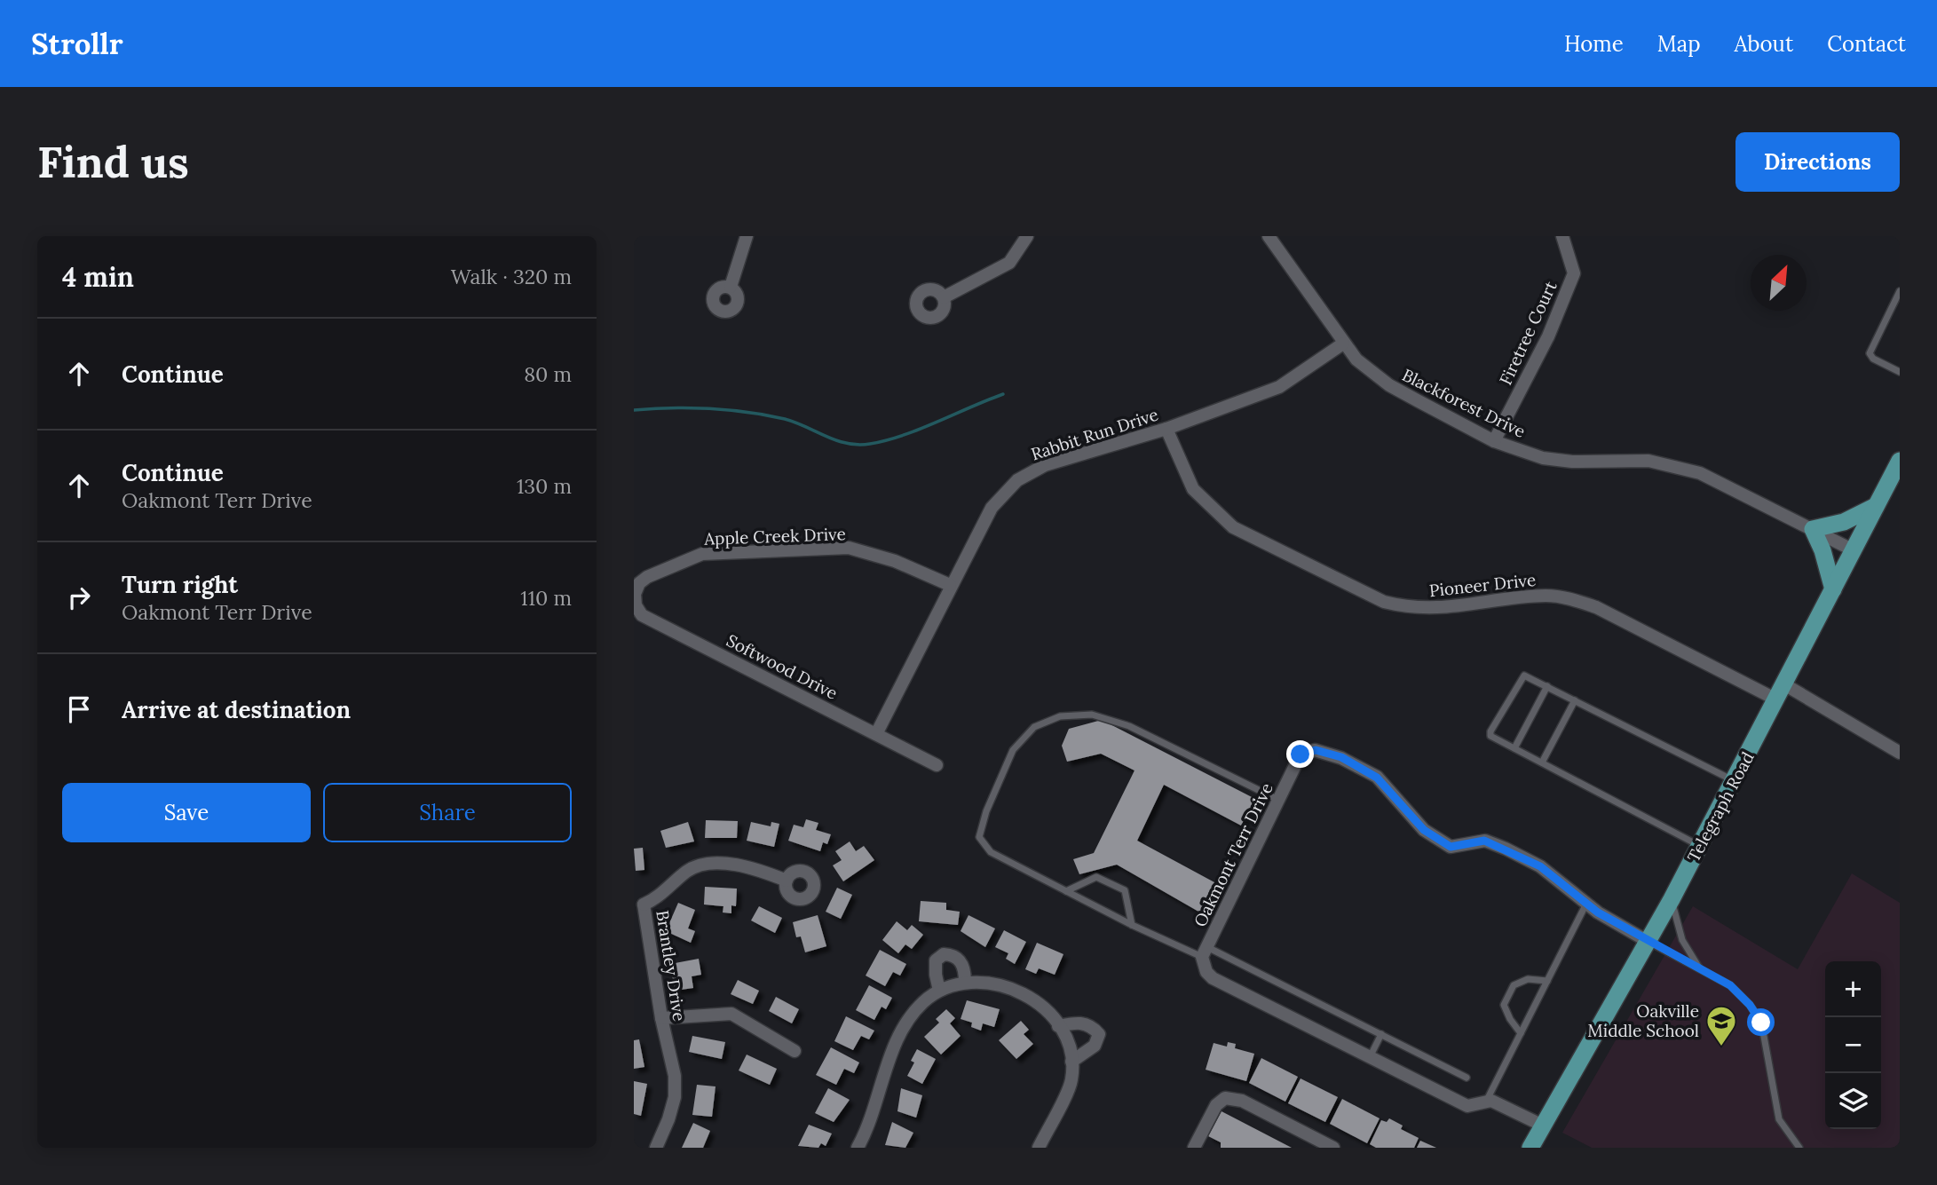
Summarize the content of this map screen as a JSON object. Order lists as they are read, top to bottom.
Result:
{
  "streets": {
    "main road": ["Telegraph Road"],
    "street": [
      "Firetree Court",
      "Blackforest Drive",
      "Rabbit Run Drive",
      "Apple Creek Drive",
      "Pioneer Drive",
      "Softwood Drive",
      "Oakmont Terr Drive",
      "Brantley Drive"
    ]
  },
  "crossings": [
    ["Firetree Court", "Blackforest Drive"],
    ["Blackforest Drive", "Rabbit Run Drive"],
    ["Blackforest Drive", "Telegraph Road"],
    ["Rabbit Run Drive", "Apple Creek Drive"],
    ["Rabbit Run Drive", "Pioneer Drive"],
    ["Rabbit Run Drive", "Softwood Drive"],
    ["Apple Creek Drive", "Softwood Drive"],
    ["Pioneer Drive", "Telegraph Road"],
    ["Telegraph Road", "Oakmont Terr Drive"]
  ],
  "places": {
    "school or university": ["Oakville Middle School"]
  },
  "north": "top right",
  "page": {
    "header": "Strollr",
    "nav": [
      "Home",
      "Map",
      "About",
      "Contact"
    ],
    "buttons": [
      "Directions",
      ["Save", "Share"]
    ],
    "title": "Find us",
    "heading": ["4 min", "Walk · 320 m"],
    "list": [
      ["Continue", "80 m"],
      ["Continue", "Oakmont Terr Drive", "130 m"],
      ["Turn right", "Oakmont Terr Drive", "110 m"],
      "Arrive at destination"
    ],
    "map_buttons": ["+", "−"]
  }
}
